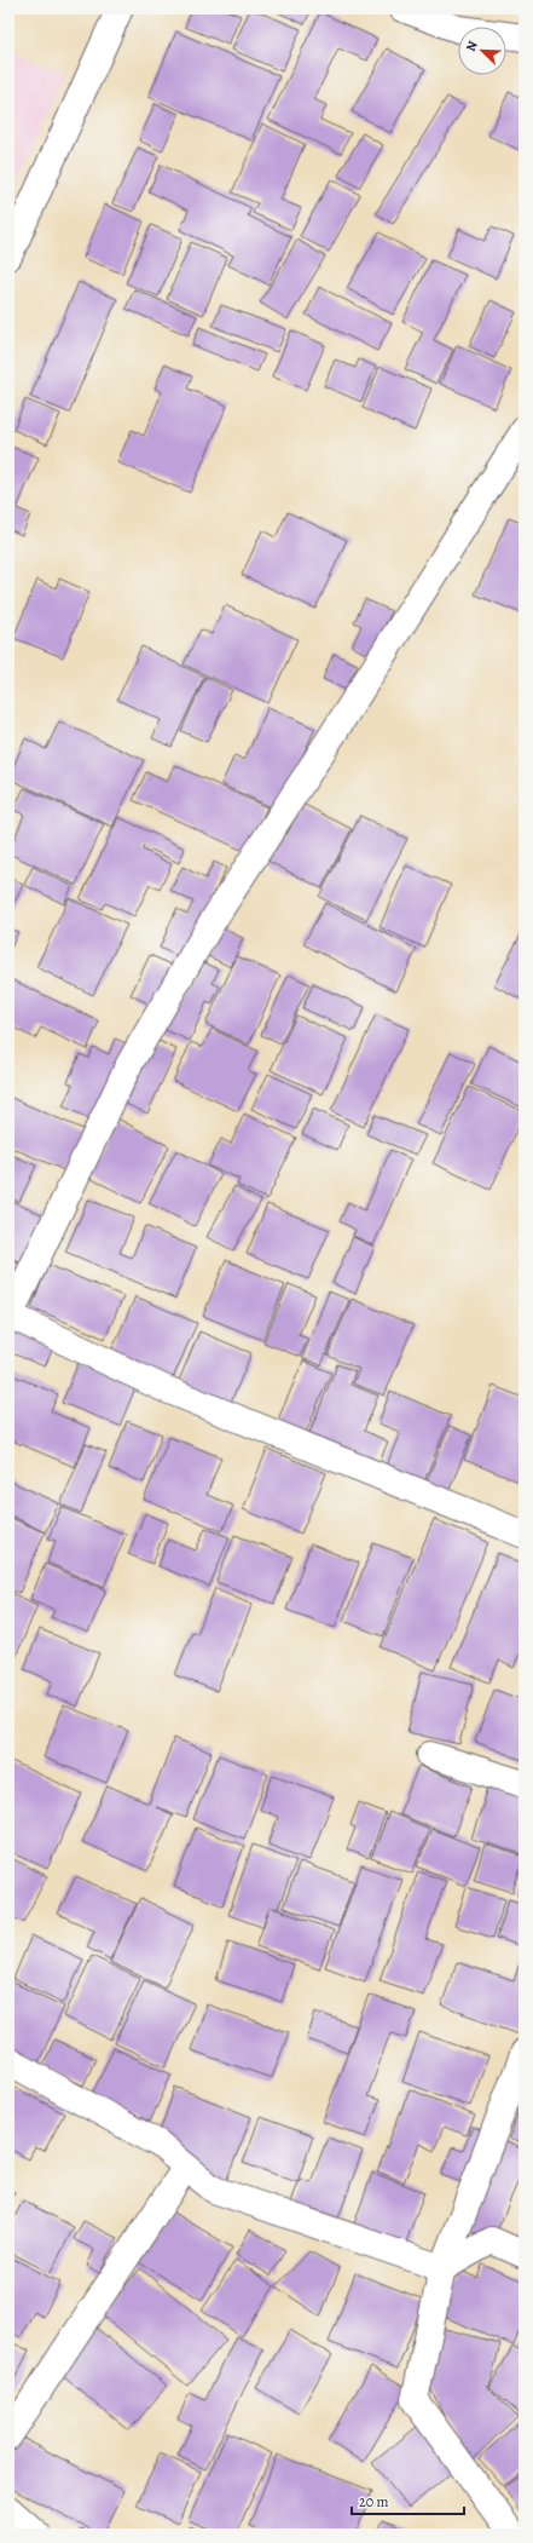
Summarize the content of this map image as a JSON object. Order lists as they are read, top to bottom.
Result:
{
  "scale_bar": "20 m",
  "north": "top left"
}
